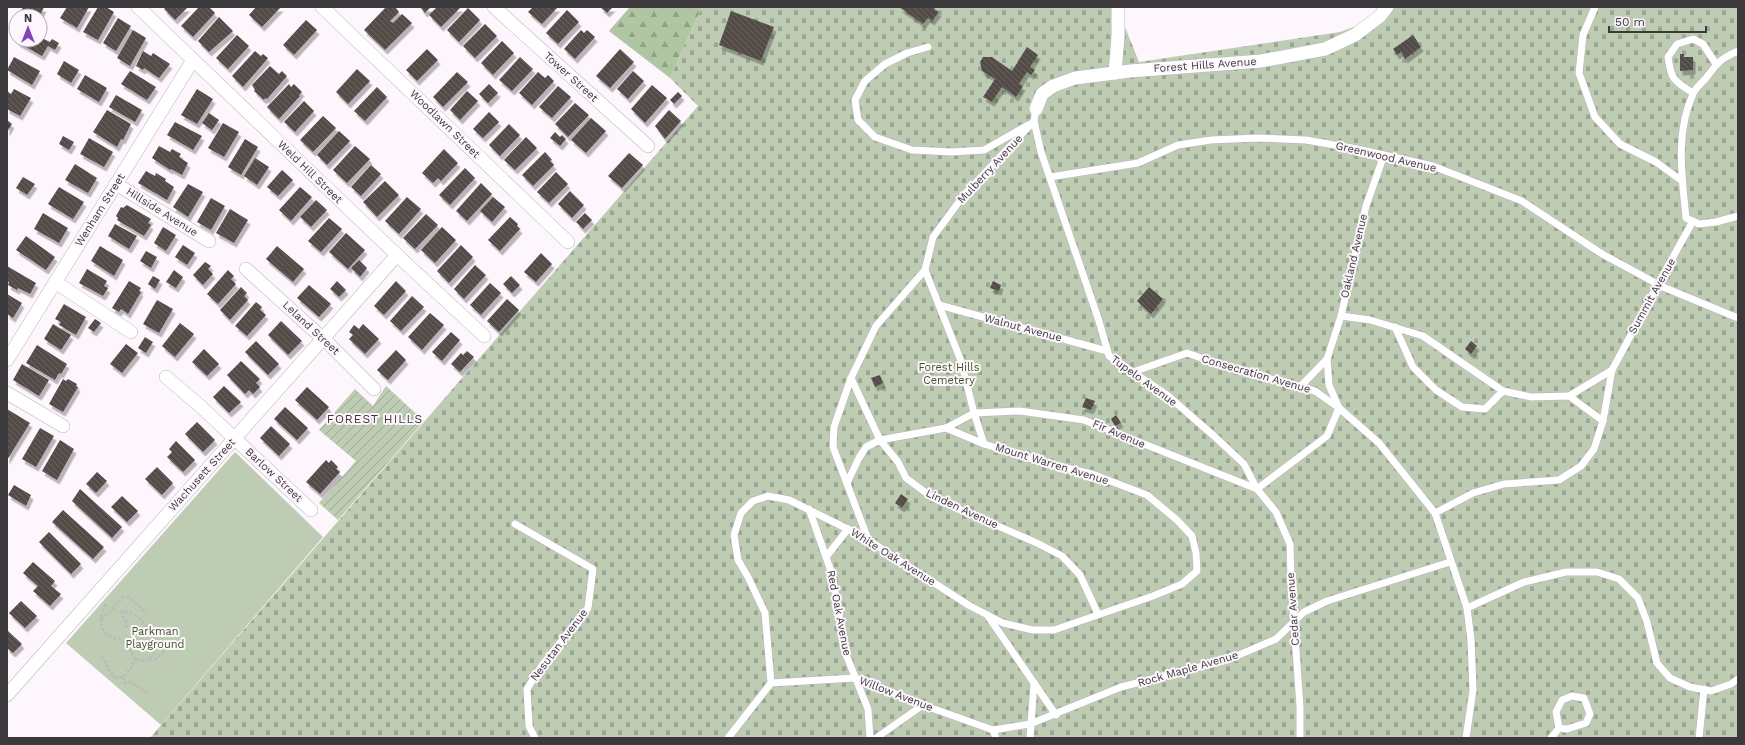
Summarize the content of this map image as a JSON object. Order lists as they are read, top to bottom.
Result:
{
  "streets": {
    "street": [
      "Forest Hills Avenue",
      "Tower Street",
      "Woodlawn Street",
      "Weld Hill Street",
      "Wenham Street",
      "Hillside Avenue",
      "Leland Street",
      "Wachusett Street",
      "Barlow Street"
    ],
    "lane": [
      "Greenwood Avenue",
      "Mulberry Avenue",
      "Oakland Avenue",
      "Summit Avenue",
      "Walnut Avenue",
      "Consecration Avenue",
      "Tupelo Avenue",
      "Fir Avenue",
      "Mount Warren Avenue",
      "Linden Avenue",
      "White Oak Avenue",
      "Cedar Avenue",
      "Red Oak Avenue",
      "Nesutan Avenue",
      "Rock Maple Avenue",
      "Willow Avenue"
    ]
  },
  "crossings": [
    ["Forest Hills Avenue", "Mulberry Avenue"],
    ["Forest Hills Avenue", "Tupelo Avenue"],
    ["Greenwood Avenue", "Oakland Avenue"],
    ["Greenwood Avenue", "Tupelo Avenue"],
    ["Mulberry Avenue", "Tupelo Avenue"],
    ["Mulberry Avenue", "Mount Warren Avenue"],
    ["Mulberry Avenue", "Linden Avenue"],
    ["Mulberry Avenue", "White Oak Avenue"],
    ["Weld Hill Street", "Wenham Street"],
    ["Weld Hill Street", "Wachusett Street"],
    ["Wenham Street", "Hillside Avenue"],
    ["Oakland Avenue", "Consecration Avenue"],
    ["Summit Avenue", "Consecration Avenue"],
    ["Leland Street", "Wachusett Street"],
    ["Walnut Avenue", "Tupelo Avenue"],
    ["Walnut Avenue", "Mount Warren Avenue"],
    ["Consecration Avenue", "Tupelo Avenue"],
    ["Consecration Avenue", "Rock Maple Avenue"],
    ["Tupelo Avenue", "Fir Avenue"],
    ["Tupelo Avenue", "Cedar Avenue"],
    ["Fir Avenue", "Mount Warren Avenue"],
    ["Fir Avenue", "Cedar Avenue"],
    ["Mount Warren Avenue", "Linden Avenue"],
    ["Mount Warren Avenue", "White Oak Avenue"],
    ["Wachusett Street", "Barlow Street"],
    ["White Oak Avenue", "Red Oak Avenue"],
    ["White Oak Avenue", "Rock Maple Avenue"],
    ["White Oak Avenue", "Willow Avenue"],
    ["Cedar Avenue", "Rock Maple Avenue"],
    ["Red Oak Avenue", "Willow Avenue"],
    ["Rock Maple Avenue", "Willow Avenue"]
  ],
  "districts": ["FOREST HILLS"],
  "parks": ["Forest Hills Cemetery", "Parkman Playground"],
  "scale_bar": "50 m",
  "north": "top"
}
